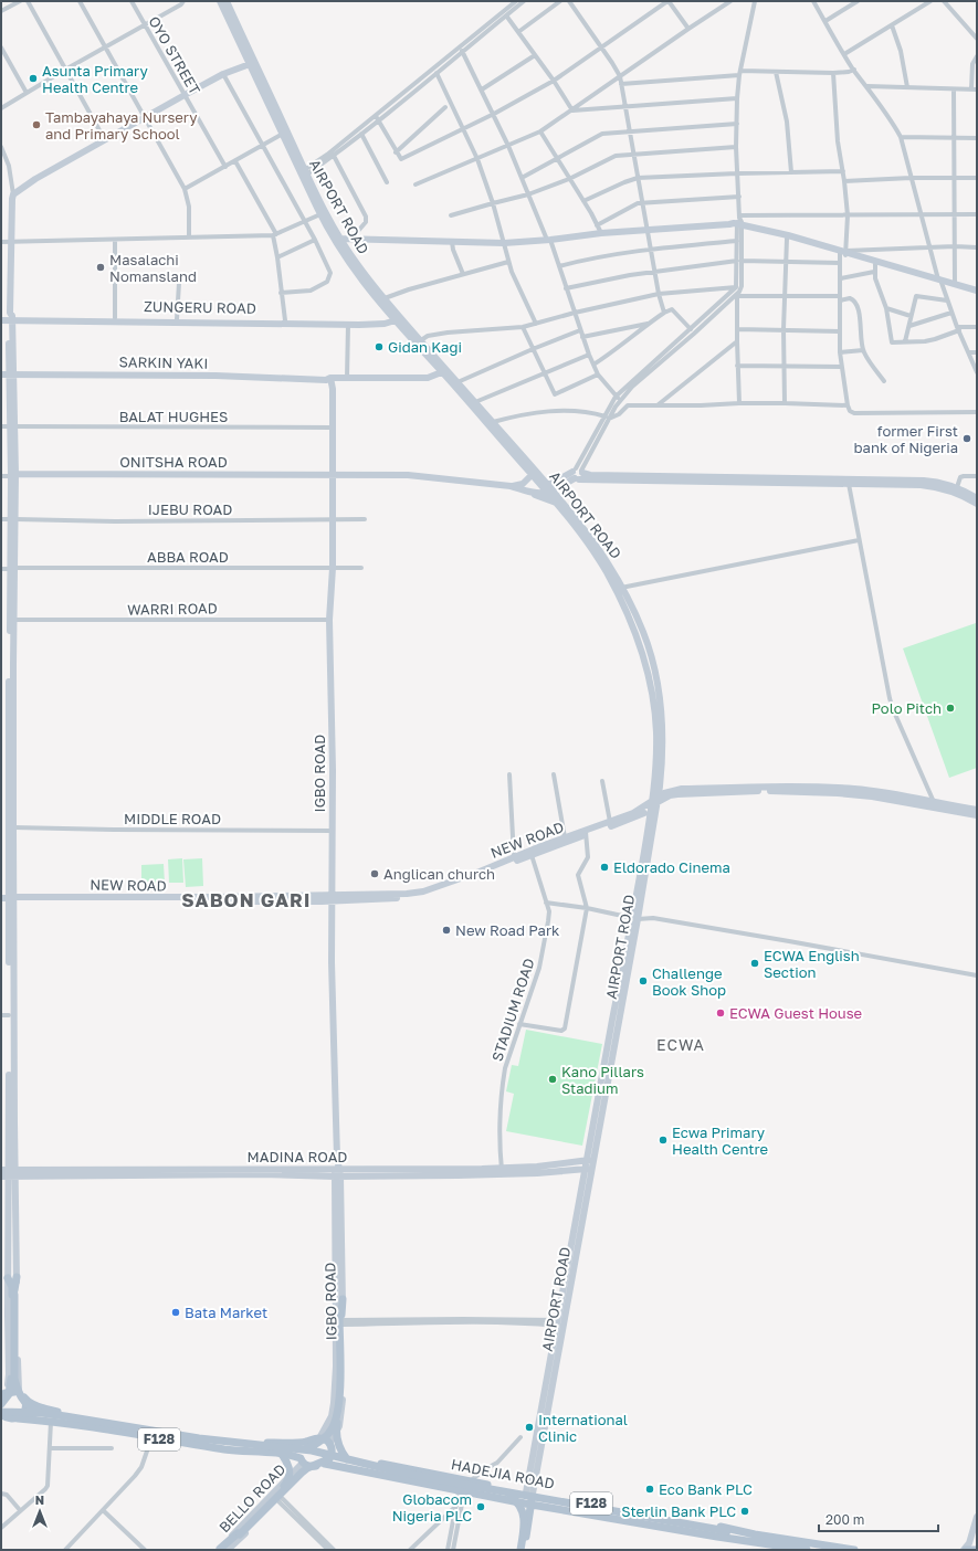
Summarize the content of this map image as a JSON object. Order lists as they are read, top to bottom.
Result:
{
  "streets": {
    "main road": [
      "AIRPORT ROAD",
      "ZUNGERU ROAD",
      "SARKIN YAKI",
      "ONITSHA ROAD",
      "IGBO ROAD",
      "NEW ROAD",
      "MADINA ROAD",
      "F128",
      "HADEJIA ROAD",
      "BELLO ROAD"
    ],
    "street": [
      "OYO STREET",
      "BALAT HUGHES",
      "IJEBU ROAD",
      "ABBA ROAD",
      "WARRI ROAD",
      "MIDDLE ROAD",
      "STADIUM ROAD"
    ]
  },
  "crossings": [
    ["AIRPORT ROAD", "ZUNGERU ROAD"],
    ["AIRPORT ROAD", "SARKIN YAKI"],
    ["AIRPORT ROAD", "NEW ROAD"],
    ["AIRPORT ROAD", "MADINA ROAD"],
    ["AIRPORT ROAD", "HADEJIA ROAD"],
    ["SARKIN YAKI", "IGBO ROAD"],
    ["BALAT HUGHES", "IGBO ROAD"],
    ["ONITSHA ROAD", "IGBO ROAD"],
    ["IJEBU ROAD", "IGBO ROAD"],
    ["ABBA ROAD", "IGBO ROAD"],
    ["WARRI ROAD", "IGBO ROAD"],
    ["IGBO ROAD", "MIDDLE ROAD"],
    ["IGBO ROAD", "NEW ROAD"],
    ["IGBO ROAD", "MADINA ROAD"],
    ["IGBO ROAD", "F128"],
    ["IGBO ROAD", "HADEJIA ROAD"],
    ["NEW ROAD", "STADIUM ROAD"],
    ["STADIUM ROAD", "MADINA ROAD"],
    ["F128", "HADEJIA ROAD"],
    ["F128", "BELLO ROAD"]
  ],
  "districts": ["SABON GARI", "ECWA"],
  "places": [
    "Asunta Primary Health Centre",
    "Tambayahaya Nursery and Primary School",
    "Masalachi Nomansland",
    "Gidan Kagi",
    "former First bank of Nigeria",
    "Polo Pitch",
    "Eldorado Cinema",
    "Anglican church",
    "New Road Park",
    "ECWA English Section",
    "Challenge Book Shop",
    "ECWA Guest House",
    "Kano Pillars Stadium",
    "Ecwa Primary Health Centre",
    "Bata Market",
    "International Clinic",
    "Eco Bank PLC",
    "Globacom Nigeria PLC",
    "Sterlin Bank PLC"
  ],
  "scale_bar": "200 m",
  "north": "top"
}
